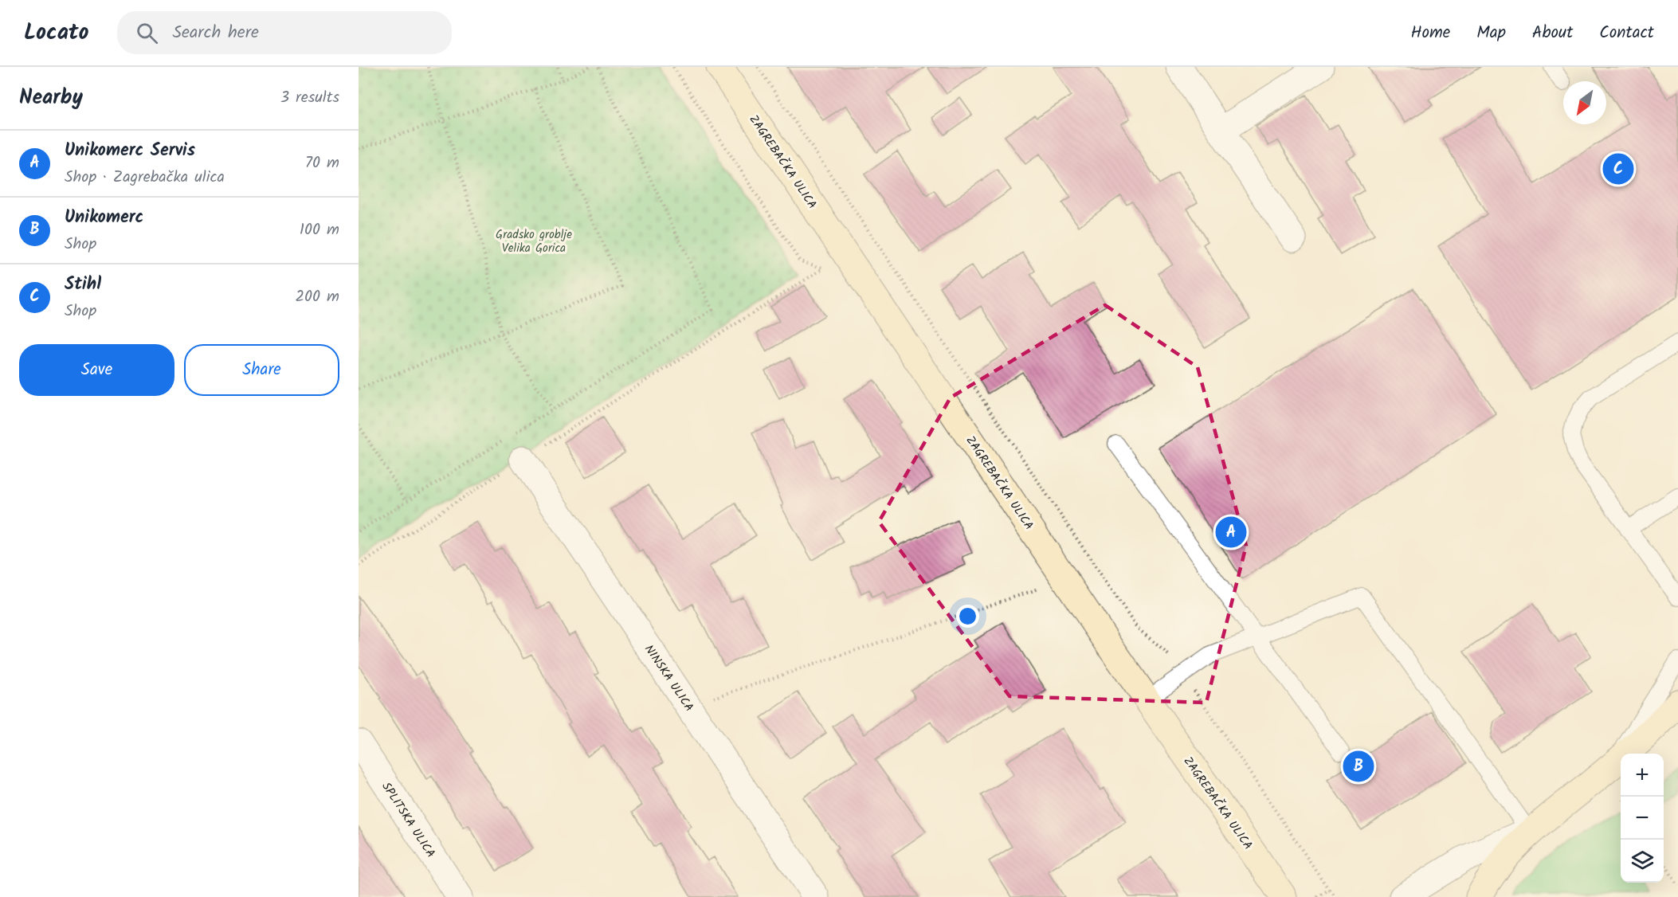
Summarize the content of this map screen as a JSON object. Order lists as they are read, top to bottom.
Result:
{
  "streets": {
    "main road": ["ZAGREBAČKA ULICA"],
    "street": ["NINSKA ULICA", "SPLITSKA ULICA"]
  },
  "parks": ["Gradsko groblje Velika Gorica"],
  "north": "bottom left",
  "page": {
    "header": "Locato",
    "search": "Search here",
    "nav": [
      "Home",
      "Map",
      "About",
      "Contact"
    ],
    "heading": ["Nearby", "3 results"],
    "list": [
      {
        "mark": "A",
        "name": "Unikomerc Servis",
        "note": "Shop · Zagrebačka ulica",
        "value": "70 m"
      },
      {
        "mark": "B",
        "name": "Unikomerc",
        "note": "Shop",
        "value": "100 m"
      },
      {
        "mark": "C",
        "name": "Stihl",
        "note": "Shop",
        "value": "200 m"
      }
    ],
    "pins": ["C", "A", "B"],
    "buttons": ["Save", "Share"],
    "map_buttons": ["+", "−"]
  }
}
